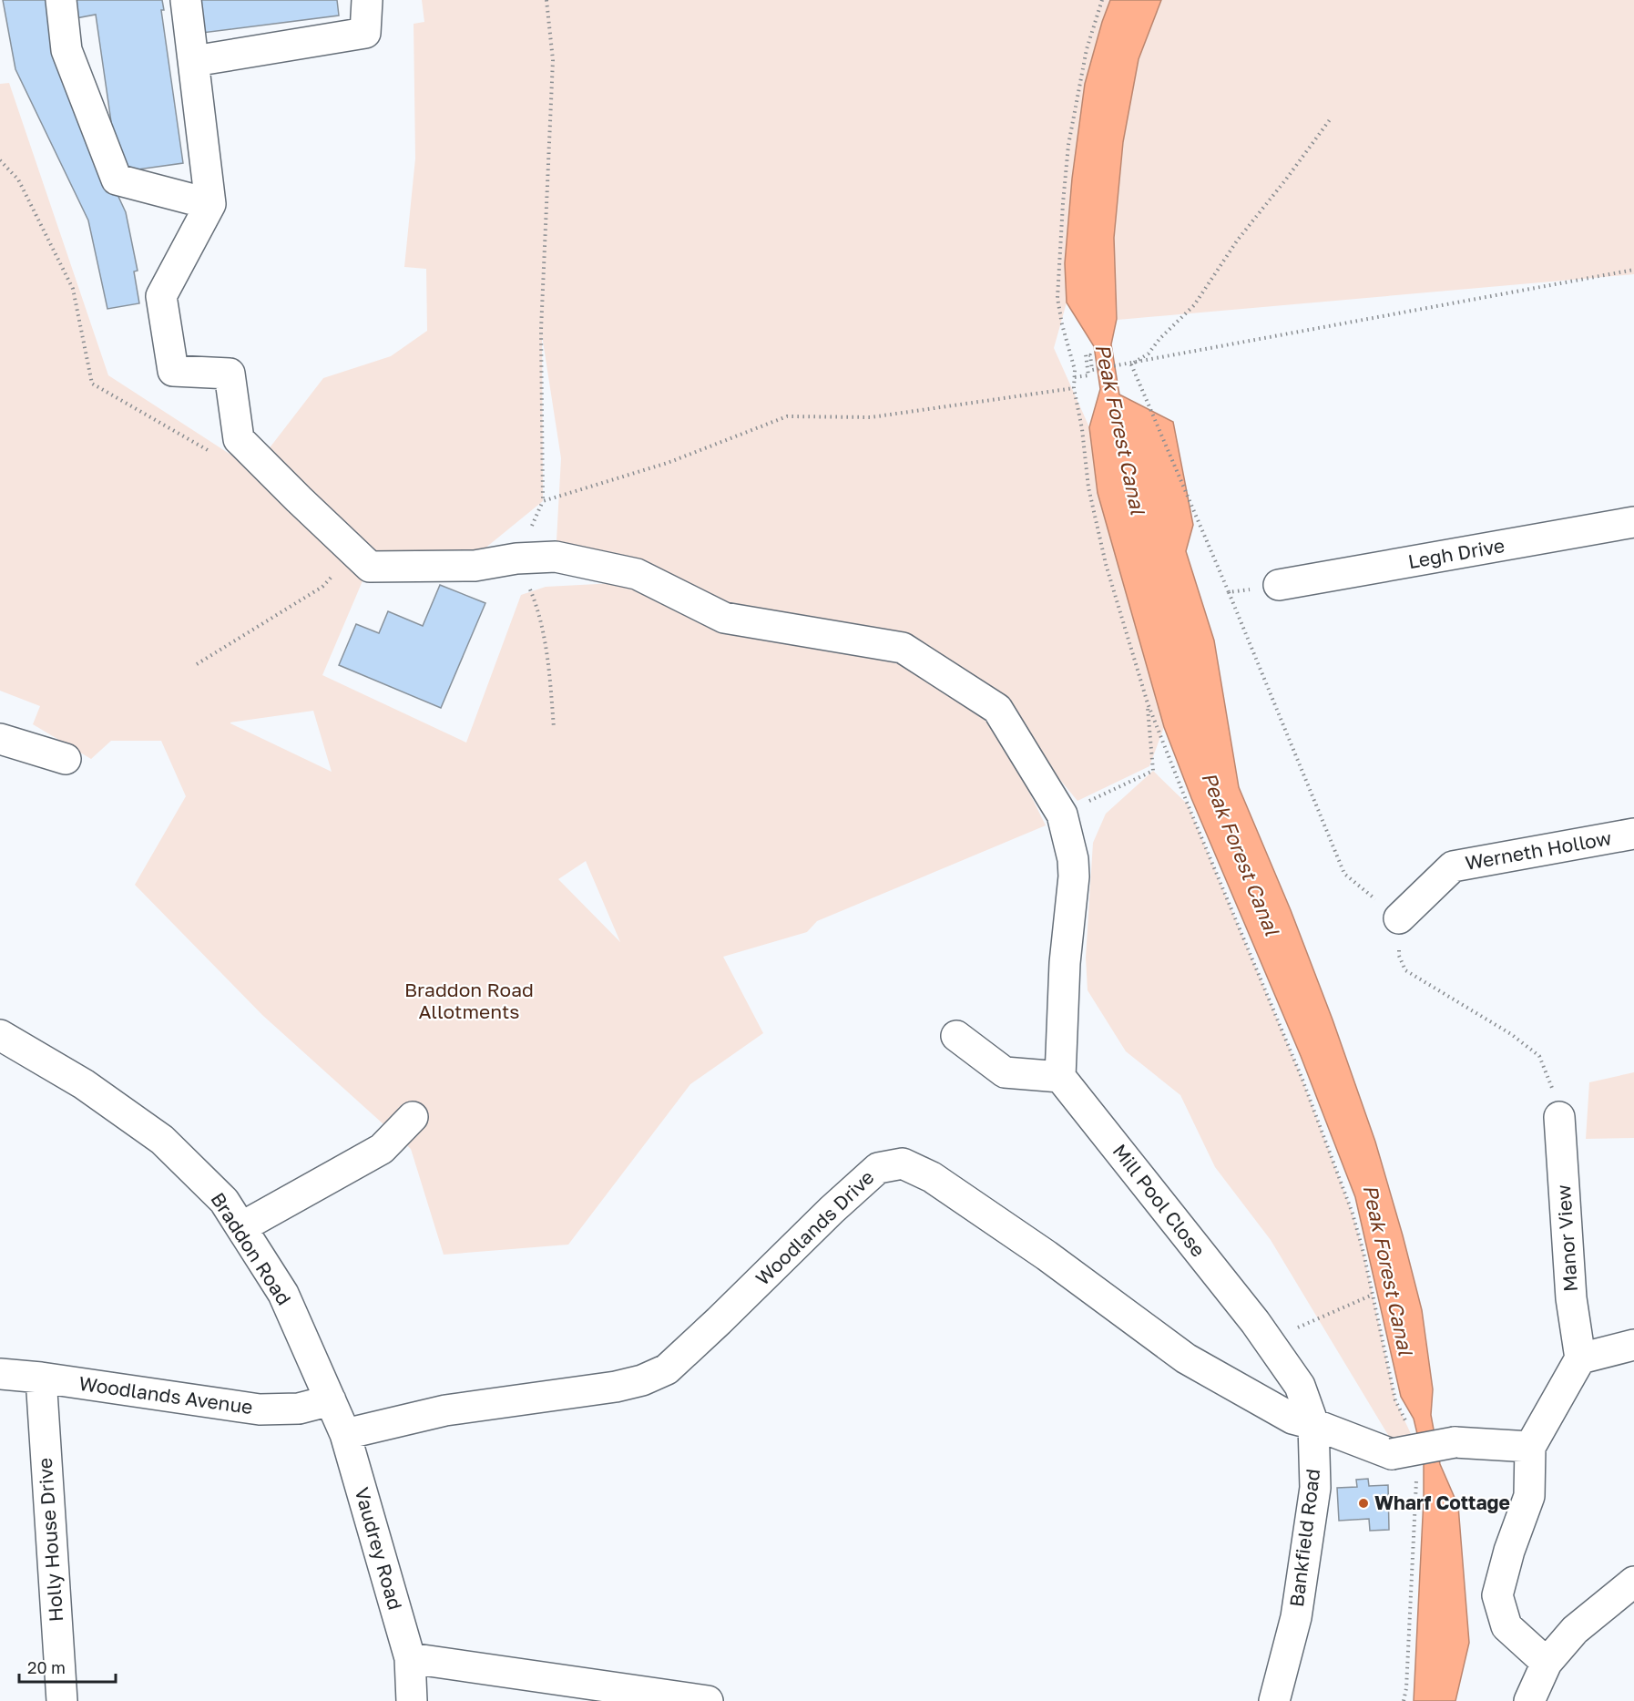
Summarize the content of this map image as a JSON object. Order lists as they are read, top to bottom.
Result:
{
  "streets": {
    "street": [
      "Legh Drive",
      "Werneth Hollow",
      "Mill Pool Close",
      "Woodlands Drive",
      "Manor View",
      "Braddon Road",
      "Woodlands Avenue",
      "Bankfield Road",
      "Holly House Drive",
      "Vaudrey Road"
    ]
  },
  "crossings": [
    ["Mill Pool Close", "Woodlands Drive"],
    ["Mill Pool Close", "Bankfield Road"],
    ["Woodlands Drive", "Bankfield Road"],
    ["Woodlands Drive", "Vaudrey Road"],
    ["Braddon Road", "Woodlands Avenue"],
    ["Braddon Road", "Vaudrey Road"],
    ["Woodlands Avenue", "Holly House Drive"],
    ["Woodlands Avenue", "Vaudrey Road"]
  ],
  "water": ["Peak Forest Canal"],
  "parks": ["Braddon Road Allotments"],
  "places": ["Wharf Cottage"],
  "scale_bar": "20 m"
}
